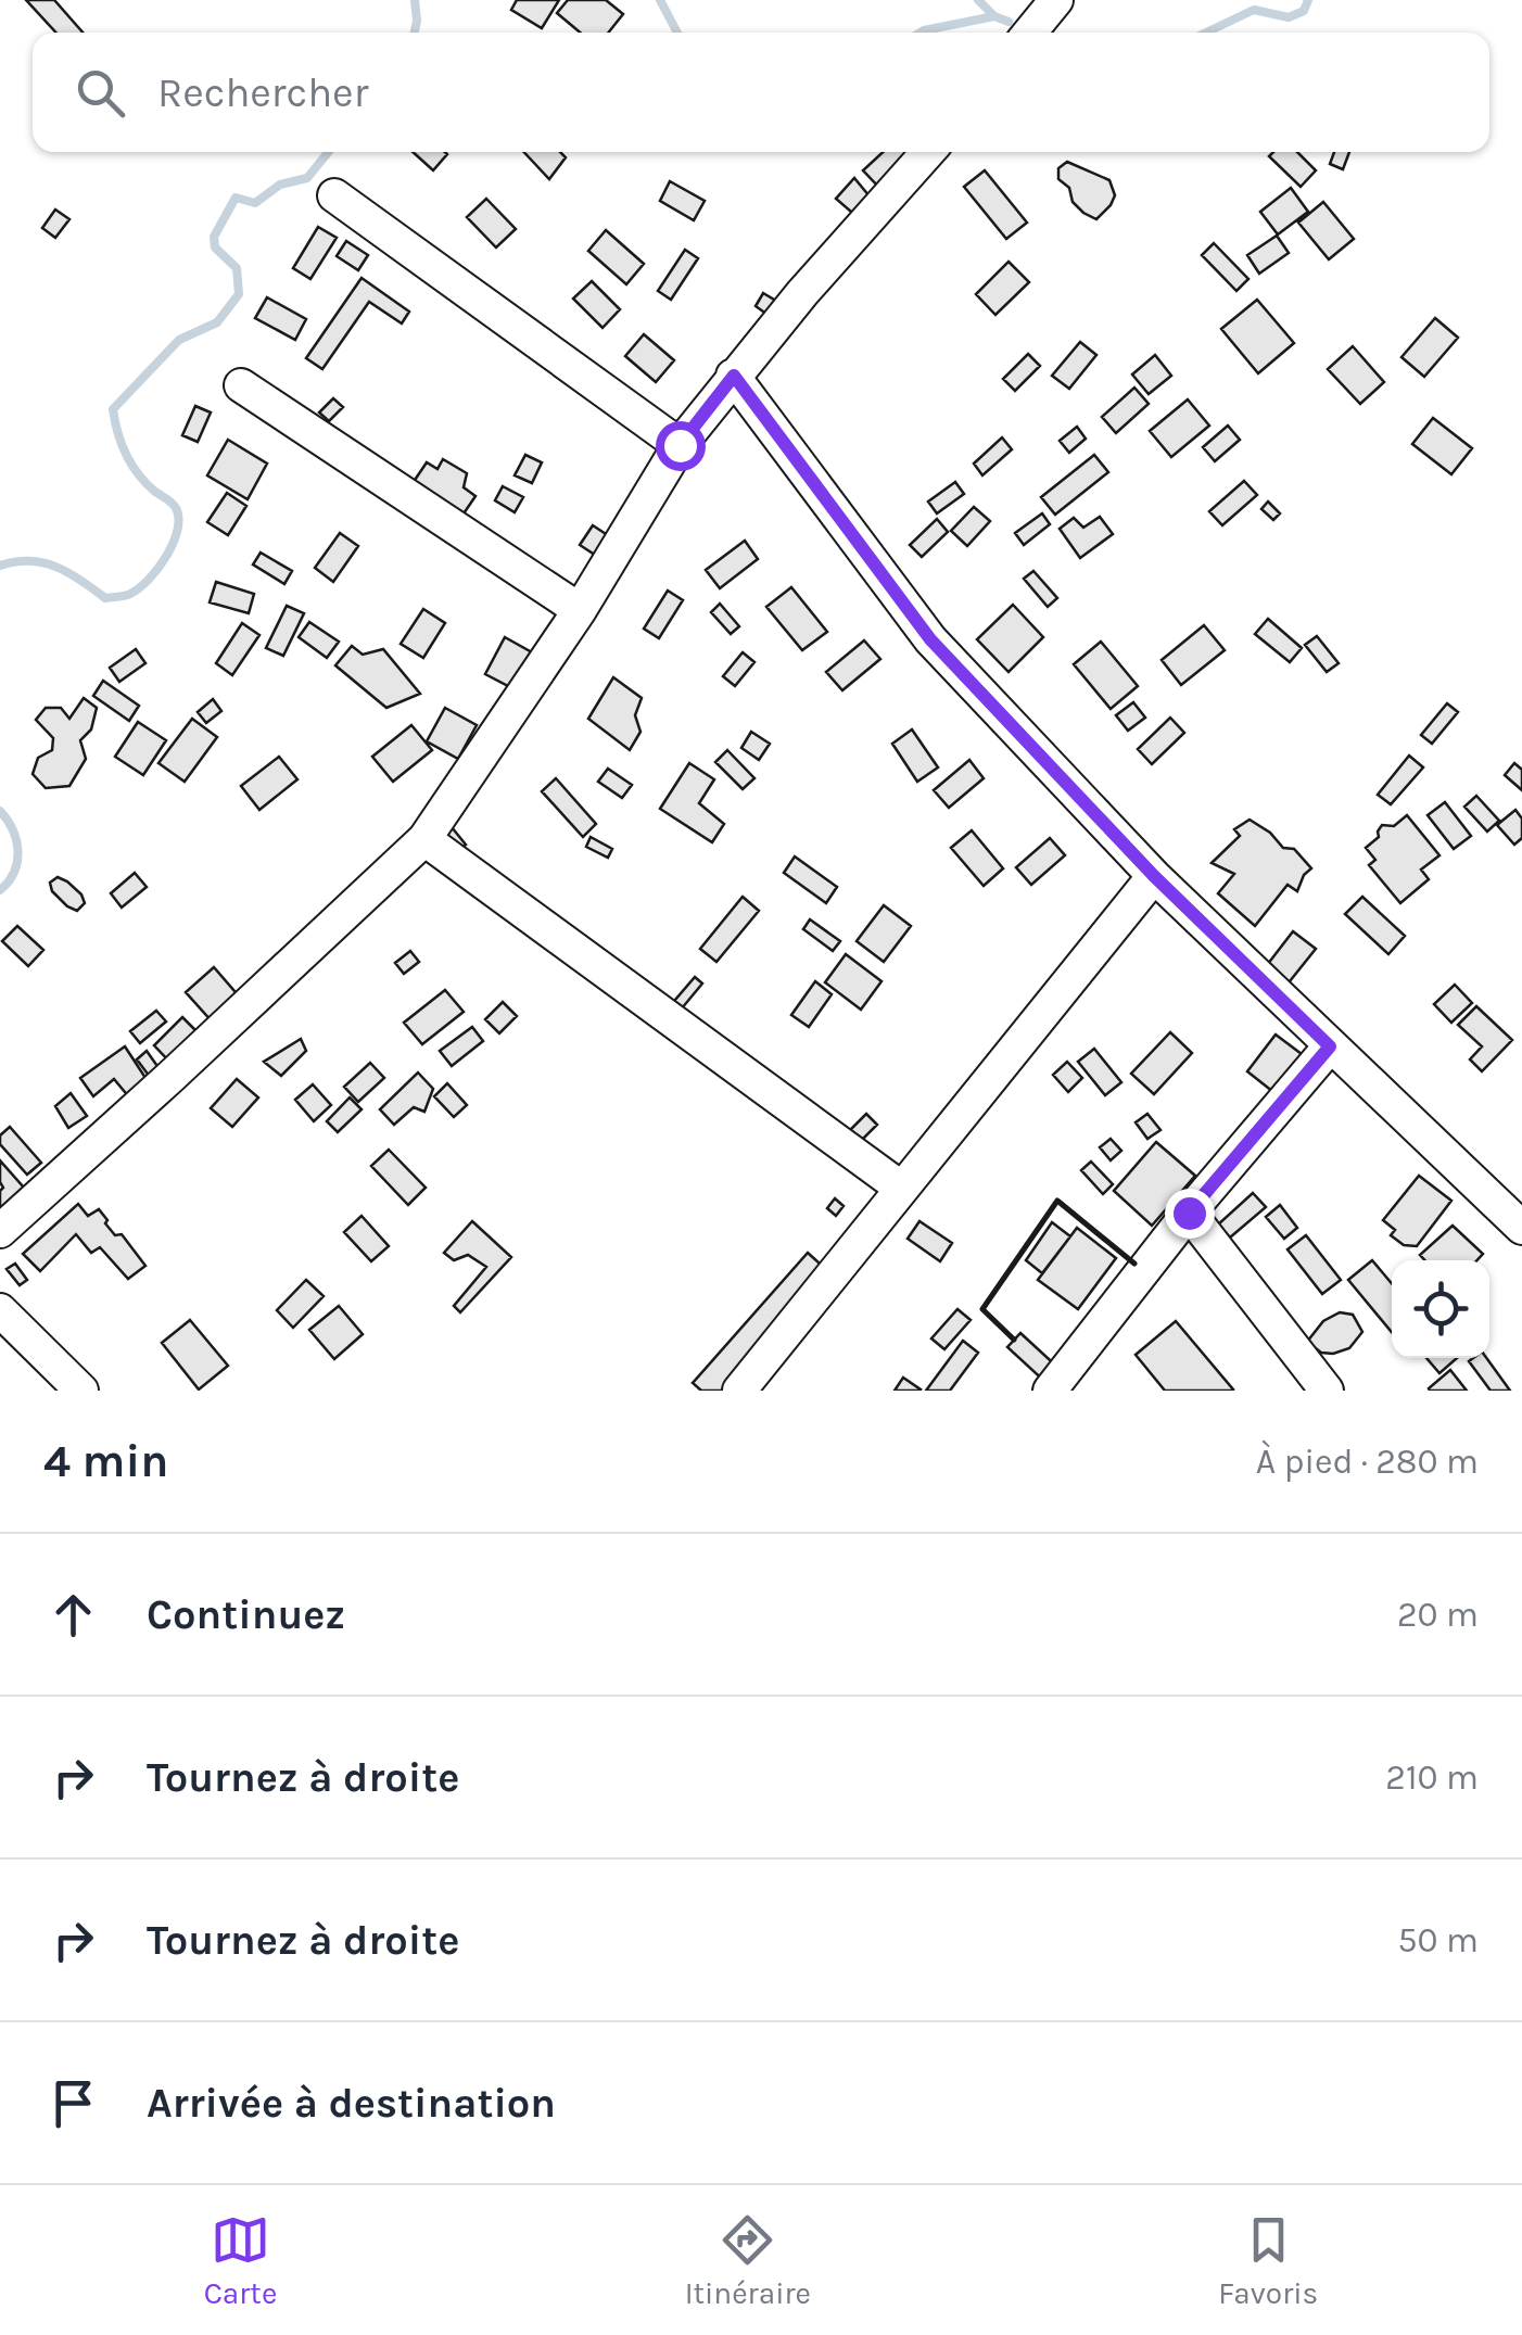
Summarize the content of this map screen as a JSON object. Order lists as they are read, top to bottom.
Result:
{
  "page": {
    "search": "Rechercher",
    "heading": ["4 min", "À pied · 280 m"],
    "list": [
      ["Continuez", "20 m"],
      ["Tournez à droite", "210 m"],
      ["Tournez à droite", "50 m"],
      "Arrivée à destination"
    ],
    "nav": ["Carte", "Itinéraire", "Favoris"]
  }
}
